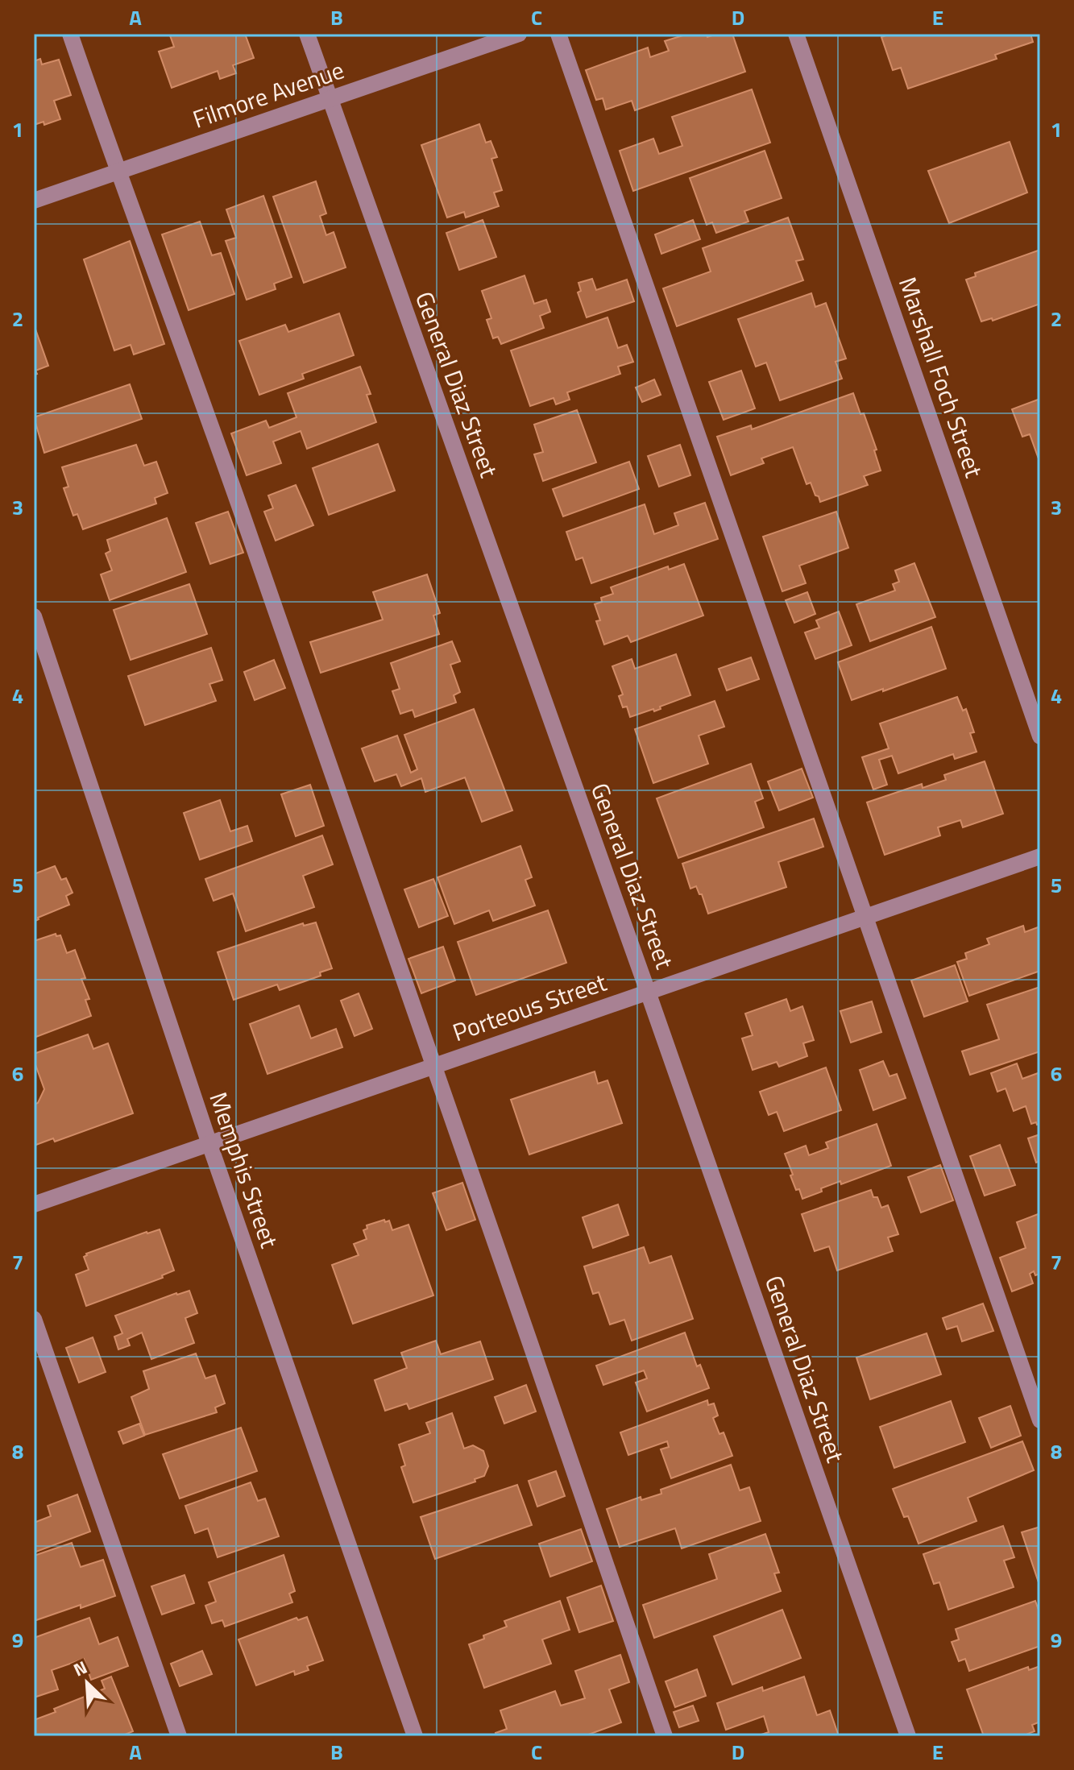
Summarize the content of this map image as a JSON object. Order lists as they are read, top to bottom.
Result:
{
  "streets": {
    "street": [
      "Filmore Avenue",
      "Marshall Foch Street",
      "General Diaz Street",
      "Porteous Street",
      "Memphis Street"
    ]
  },
  "crossings": [
    ["Filmore Avenue", "General Diaz Street"],
    ["General Diaz Street", "Porteous Street"],
    ["Porteous Street", "Memphis Street"]
  ],
  "north": "top left",
  "grid": {
    "columns": [
      "A",
      "B",
      "C",
      "D",
      "E"
    ],
    "rows": [
      "1",
      "2",
      "3",
      "4",
      "5",
      "6",
      "7",
      "8",
      "9"
    ]
  }
}
